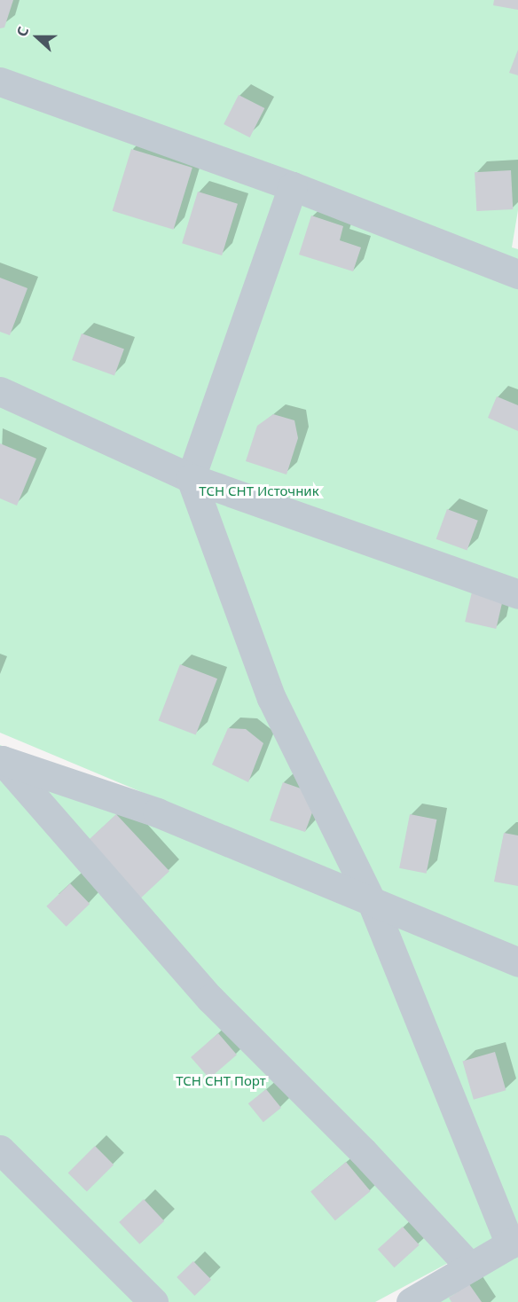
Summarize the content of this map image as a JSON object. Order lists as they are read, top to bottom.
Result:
{
  "parks": ["ТСН СНТ Источник", "ТСН СНТ Порт"],
  "north": "left"
}
